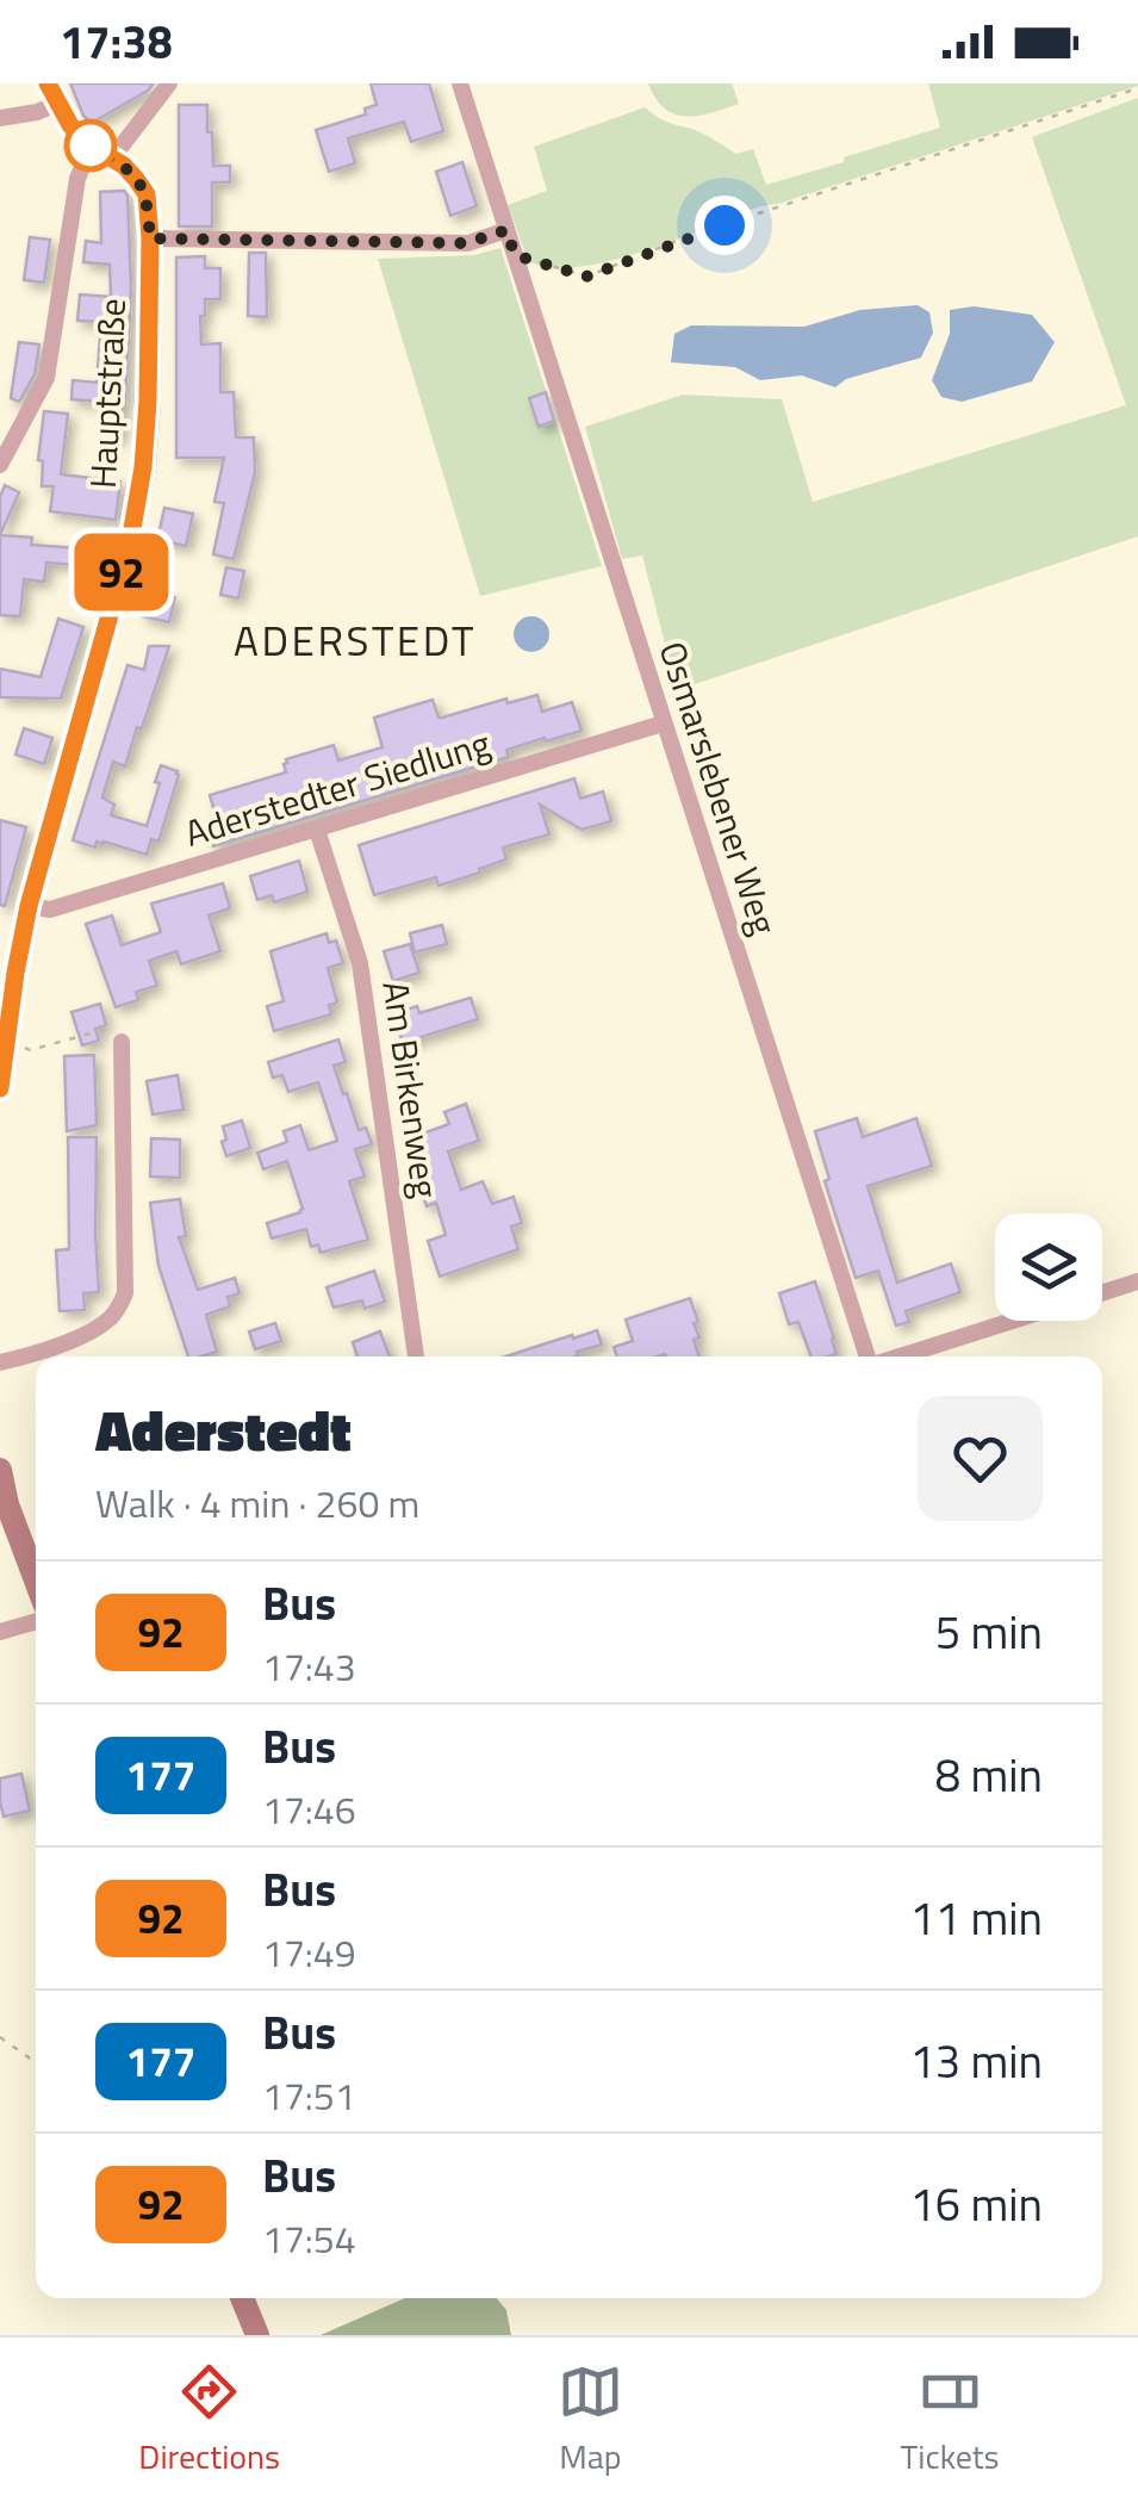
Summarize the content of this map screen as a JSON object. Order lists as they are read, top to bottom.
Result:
{
  "streets": {
    "main road": ["Hauptstraße"],
    "street": ["Aderstedter Siedlung", "Osmarslebener Weg", "Am Birkenweg"]
  },
  "crossings": [
    ["Hauptstraße", "Aderstedter Siedlung"],
    ["Aderstedter Siedlung", "Osmarslebener Weg"],
    ["Aderstedter Siedlung", "Am Birkenweg"]
  ],
  "districts": ["ADERSTEDT"],
  "lines": ["bus line 92"],
  "page": {
    "status": "17:38",
    "on_map": "92",
    "heading": ["Aderstedt", "Walk · 4 min · 260 m"],
    "list": [
      {
        "mark": "92",
        "name": "Bus",
        "note": "17:43",
        "value": "5 min"
      },
      {
        "mark": "177",
        "name": "Bus",
        "note": "17:46",
        "value": "8 min"
      },
      {
        "mark": "92",
        "name": "Bus",
        "note": "17:49",
        "value": "11 min"
      },
      {
        "mark": "177",
        "name": "Bus",
        "note": "17:51",
        "value": "13 min"
      },
      {
        "mark": "92",
        "name": "Bus",
        "note": "17:54",
        "value": "16 min"
      }
    ],
    "tabs": ["Directions", "Map", "Tickets"]
  }
}
